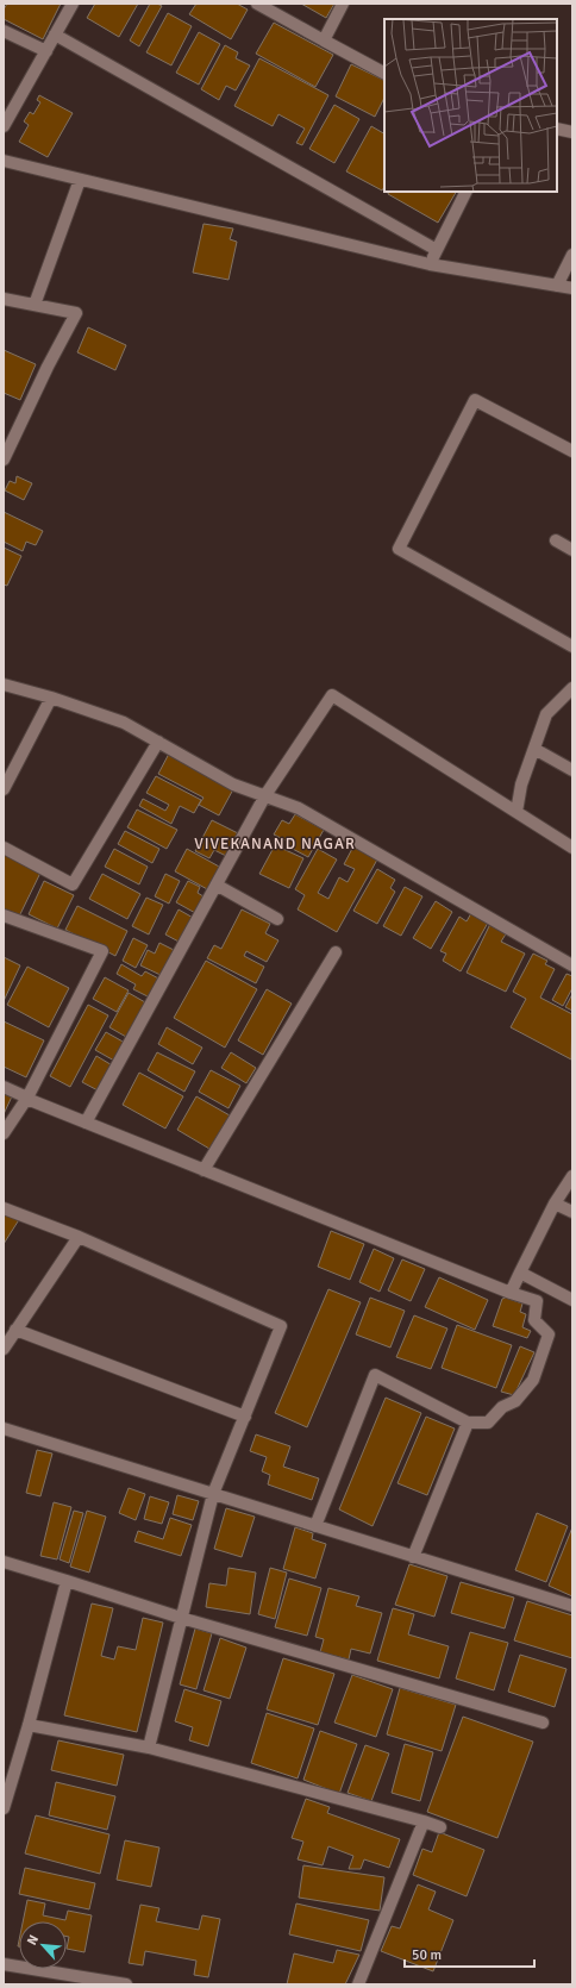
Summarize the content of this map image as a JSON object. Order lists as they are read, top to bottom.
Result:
{
  "districts": ["VIVEKANAND NAGAR"],
  "scale_bar": "50 m",
  "north": "top left"
}
